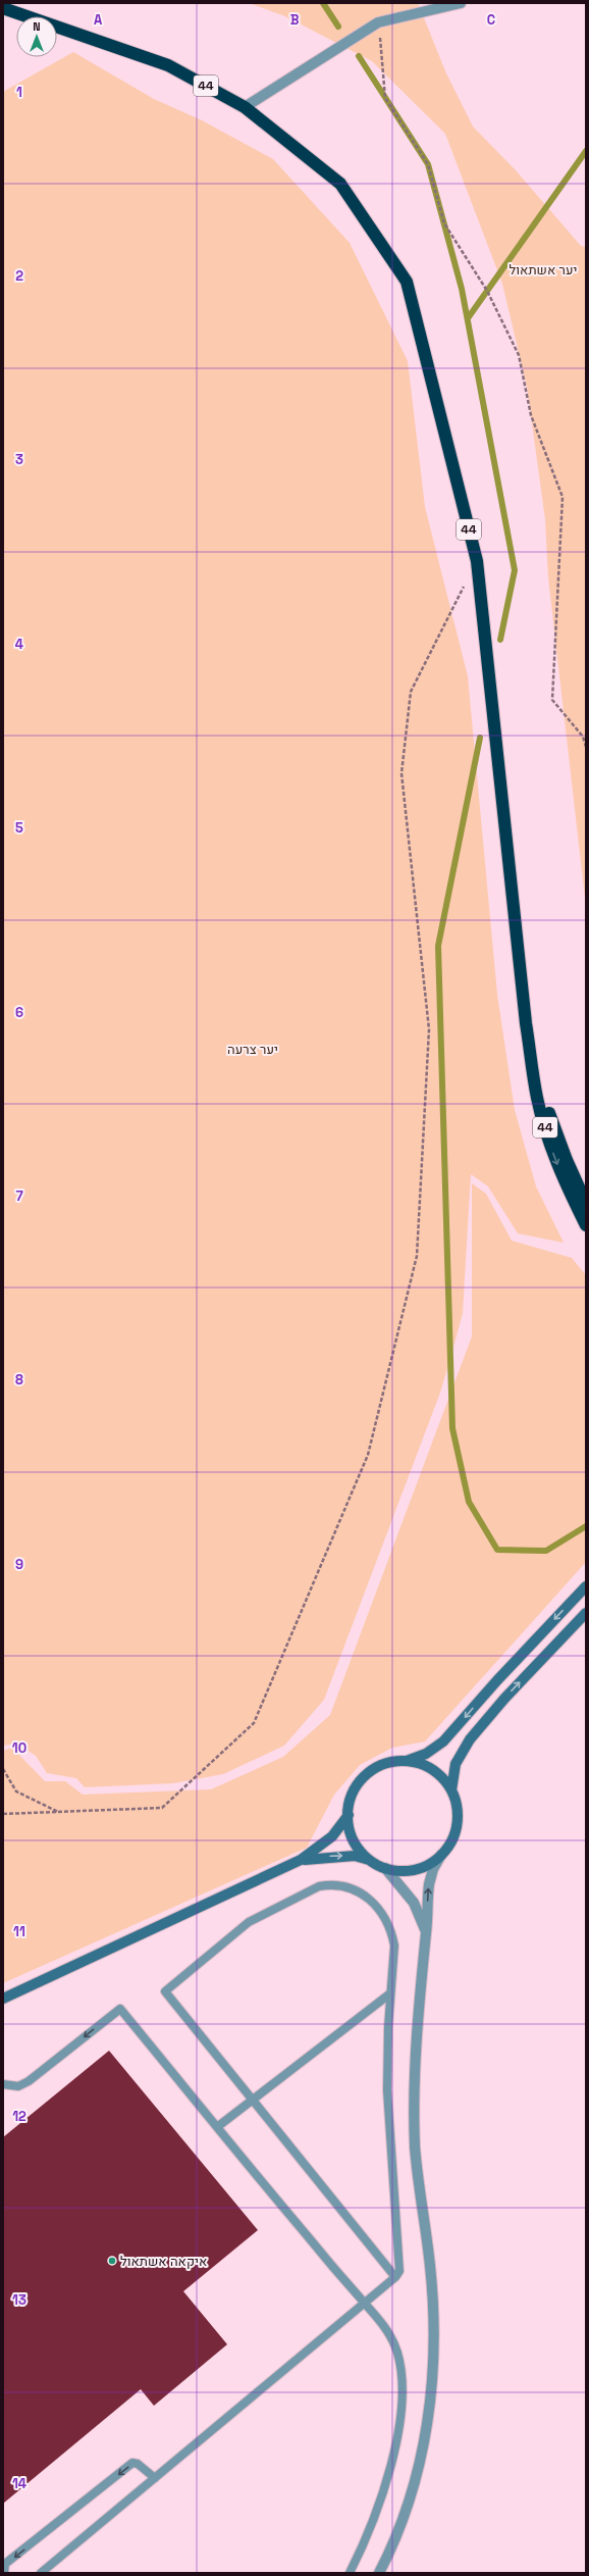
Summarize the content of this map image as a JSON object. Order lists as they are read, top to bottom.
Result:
{
  "streets": {
    "highway": ["44"]
  },
  "parks": ["יער אשתאול", "יער צרעה"],
  "places": ["איקאה אשתאול"],
  "north": "top",
  "grid": {
    "columns": ["A", "B", "C"],
    "rows": [
      "1",
      "2",
      "3",
      "4",
      "5",
      "6",
      "7",
      "8",
      "9",
      "10",
      "11",
      "12",
      "13",
      "14"
    ]
  }
}
